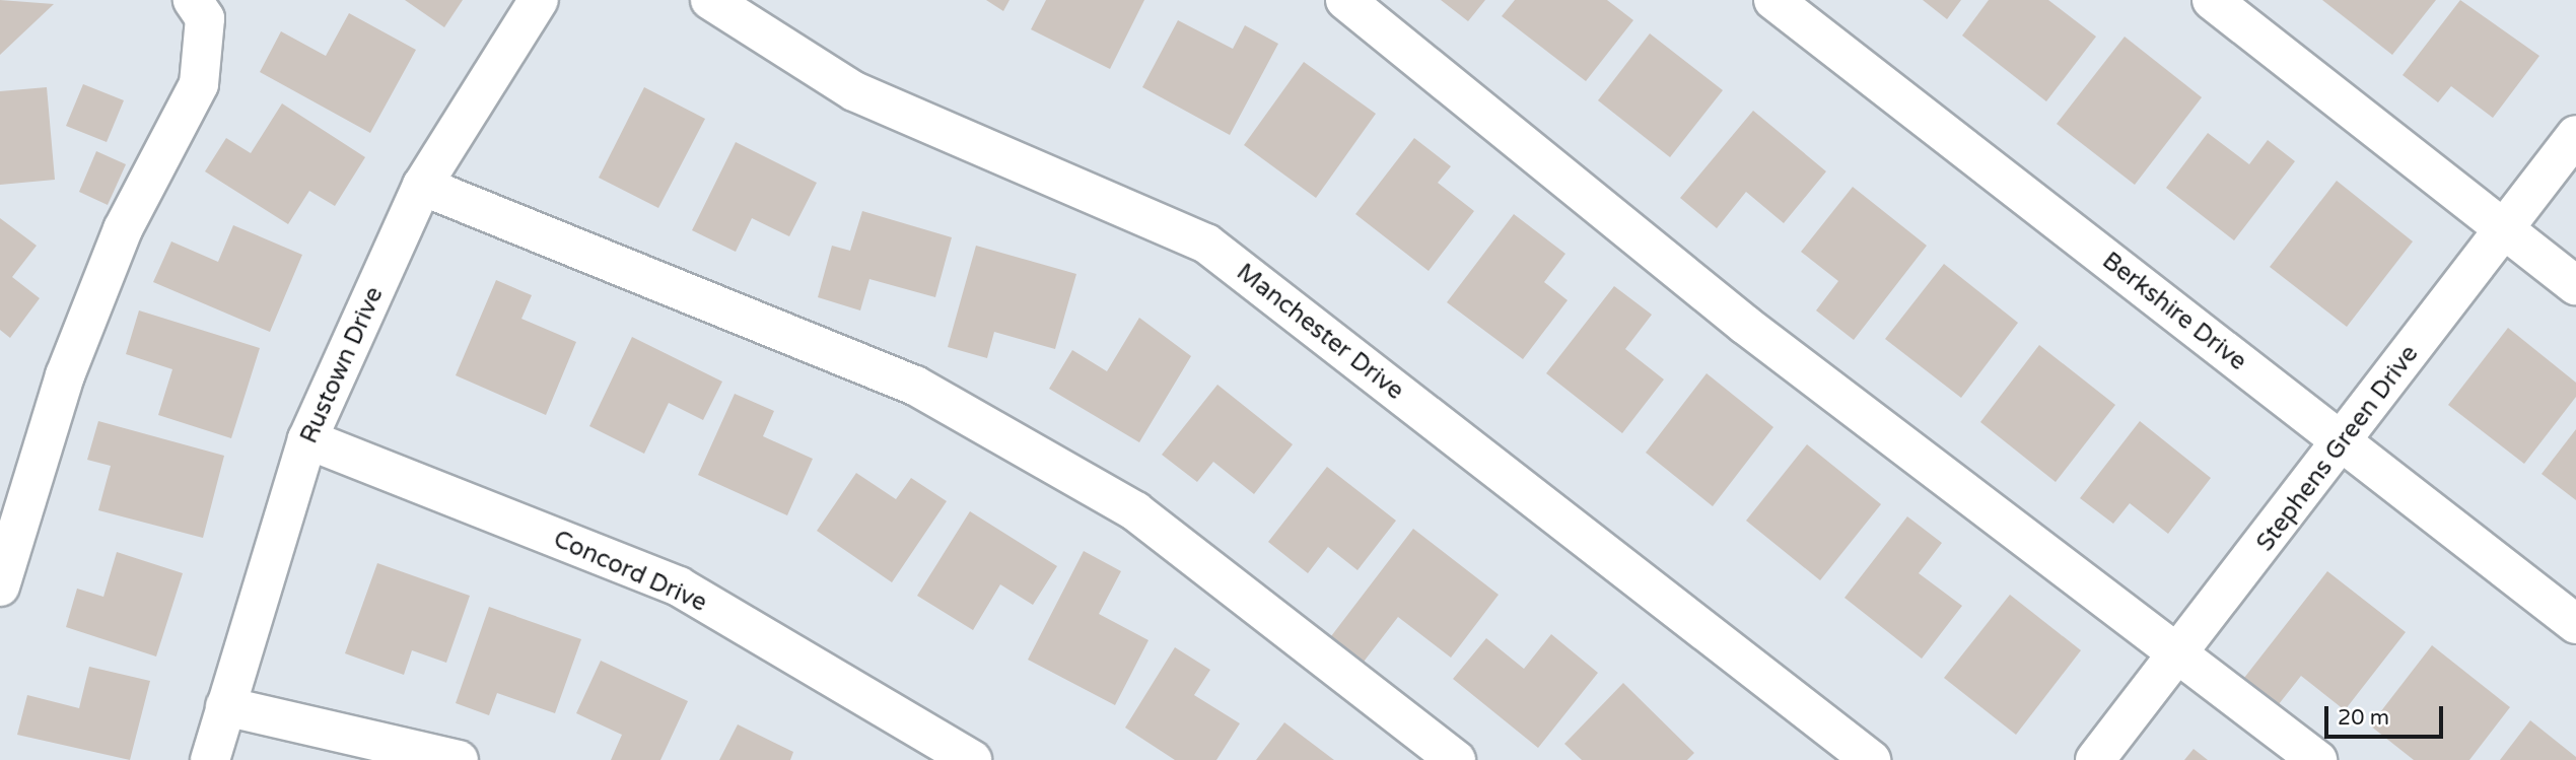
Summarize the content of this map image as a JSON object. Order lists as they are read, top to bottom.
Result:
{
  "streets": {
    "street": [
      "Berkshire Drive",
      "Manchester Drive",
      "Rustown Drive",
      "Stephens Green Drive",
      "Concord Drive"
    ]
  },
  "crossings": [
    ["Berkshire Drive", "Stephens Green Drive"],
    ["Rustown Drive", "Concord Drive"]
  ],
  "scale_bar": "20 m"
}
